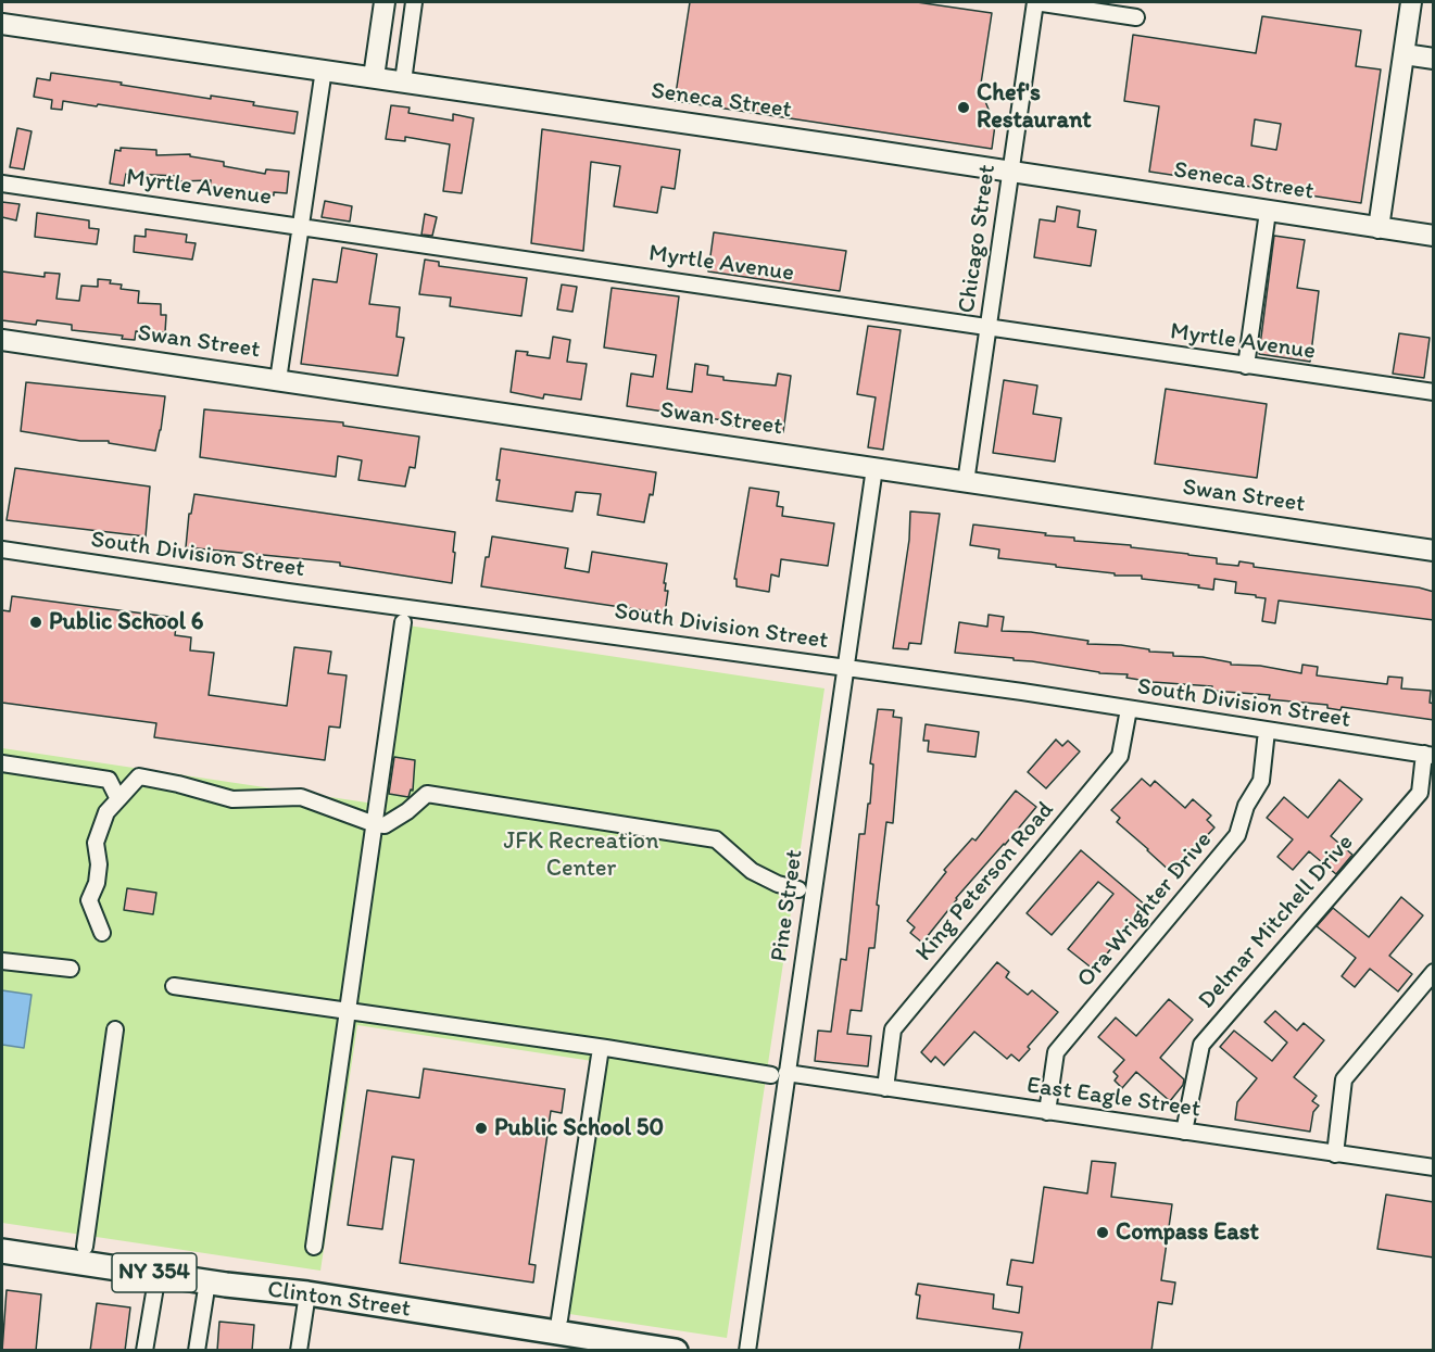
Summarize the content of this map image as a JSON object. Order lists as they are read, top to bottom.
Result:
{
  "streets": {
    "main road": [
      "Seneca Street",
      "Swan Street",
      "NY 354",
      "Clinton Street"
    ],
    "street": [
      "Myrtle Avenue",
      "Chicago Street",
      "South Division Street",
      "King Peterson Road",
      "Pine Street",
      "Ora Wrighter Drive",
      "Delmar Mitchell Drive",
      "East Eagle Street"
    ]
  },
  "crossings": [
    ["Seneca Street", "Chicago Street"],
    ["Myrtle Avenue", "Chicago Street"],
    ["Chicago Street", "Swan Street"],
    ["Swan Street", "Pine Street"],
    ["South Division Street", "King Peterson Road"],
    ["South Division Street", "Pine Street"],
    ["South Division Street", "Ora Wrighter Drive"],
    ["South Division Street", "Delmar Mitchell Drive"],
    ["King Peterson Road", "East Eagle Street"],
    ["Pine Street", "East Eagle Street"],
    ["Ora Wrighter Drive", "East Eagle Street"],
    ["Delmar Mitchell Drive", "East Eagle Street"]
  ],
  "parks": ["JFK Recreation Center"],
  "places": [
    "Chef's Restaurant",
    "Public School 6",
    "Public School 50",
    "Compass East"
  ]
}
